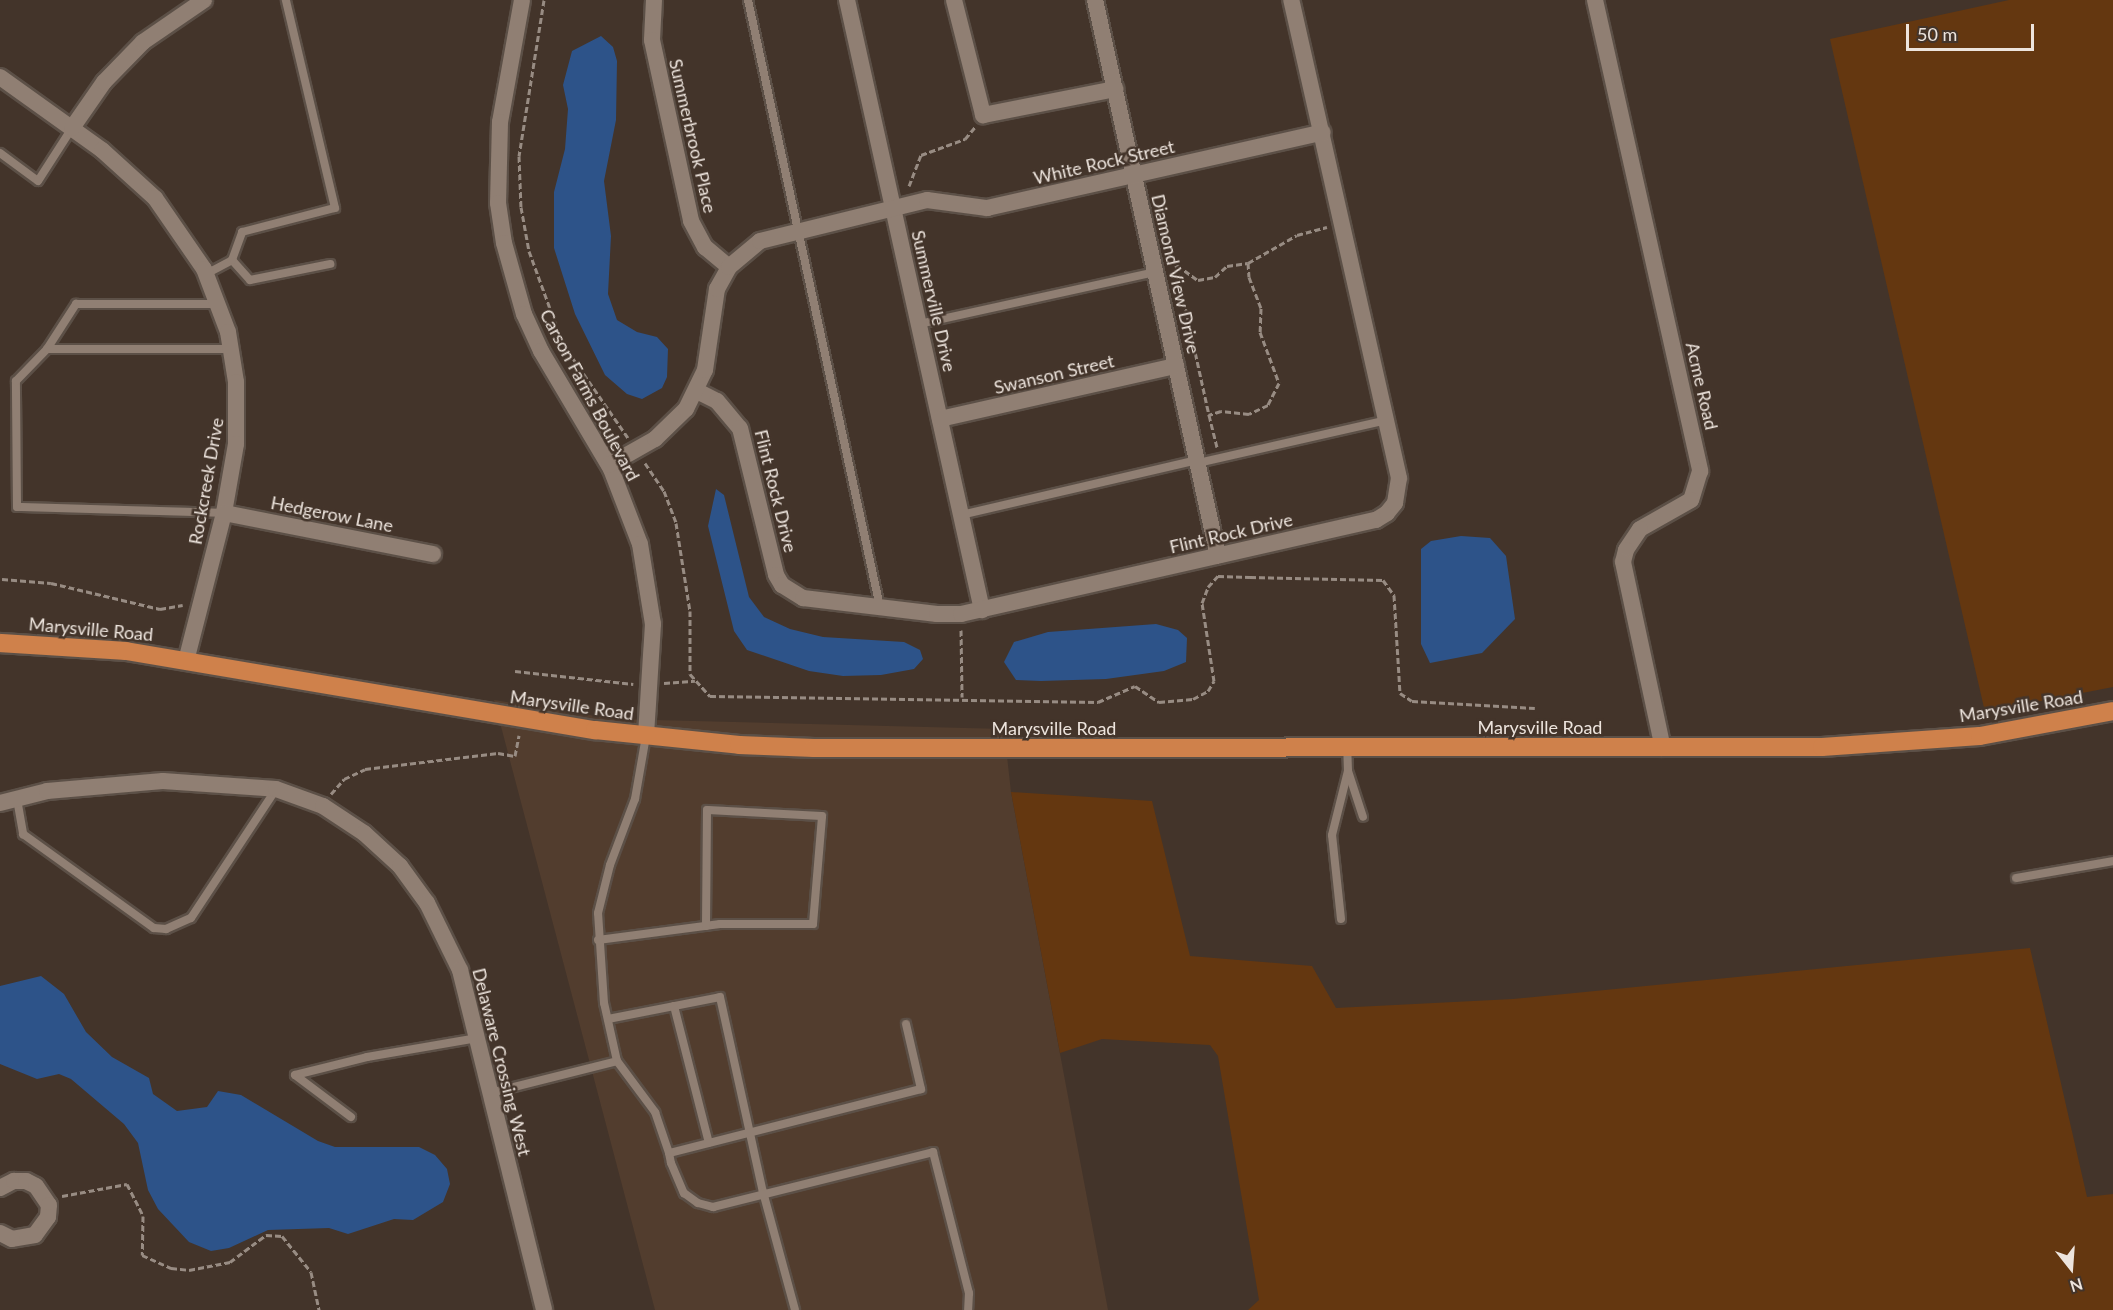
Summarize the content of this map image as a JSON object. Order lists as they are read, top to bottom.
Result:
{
  "streets": {
    "highway": ["Marysville Road"],
    "street": [
      "Summerbrook Place",
      "White Rock Street",
      "Diamond View Drive",
      "Summerville Drive",
      "Swanson Street",
      "Acme Road",
      "Carson Farms Boulevard",
      "Rockcreek Drive",
      "Flint Rock Drive",
      "Hedgerow Lane",
      "Delaware Crossing West"
    ]
  },
  "crossings": [
    ["Summerbrook Place", "White Rock Street"],
    ["White Rock Street", "Diamond View Drive"],
    ["White Rock Street", "Summerville Drive"],
    ["White Rock Street", "Flint Rock Drive"],
    ["Diamond View Drive", "Swanson Street"],
    ["Diamond View Drive", "Flint Rock Drive"],
    ["Summerville Drive", "Swanson Street"],
    ["Summerville Drive", "Flint Rock Drive"],
    ["Acme Road", "Marysville Road"],
    ["Carson Farms Boulevard", "Marysville Road"],
    ["Rockcreek Drive", "Hedgerow Lane"],
    ["Rockcreek Drive", "Marysville Road"]
  ],
  "scale_bar": "50 m",
  "north": "bottom"
}
